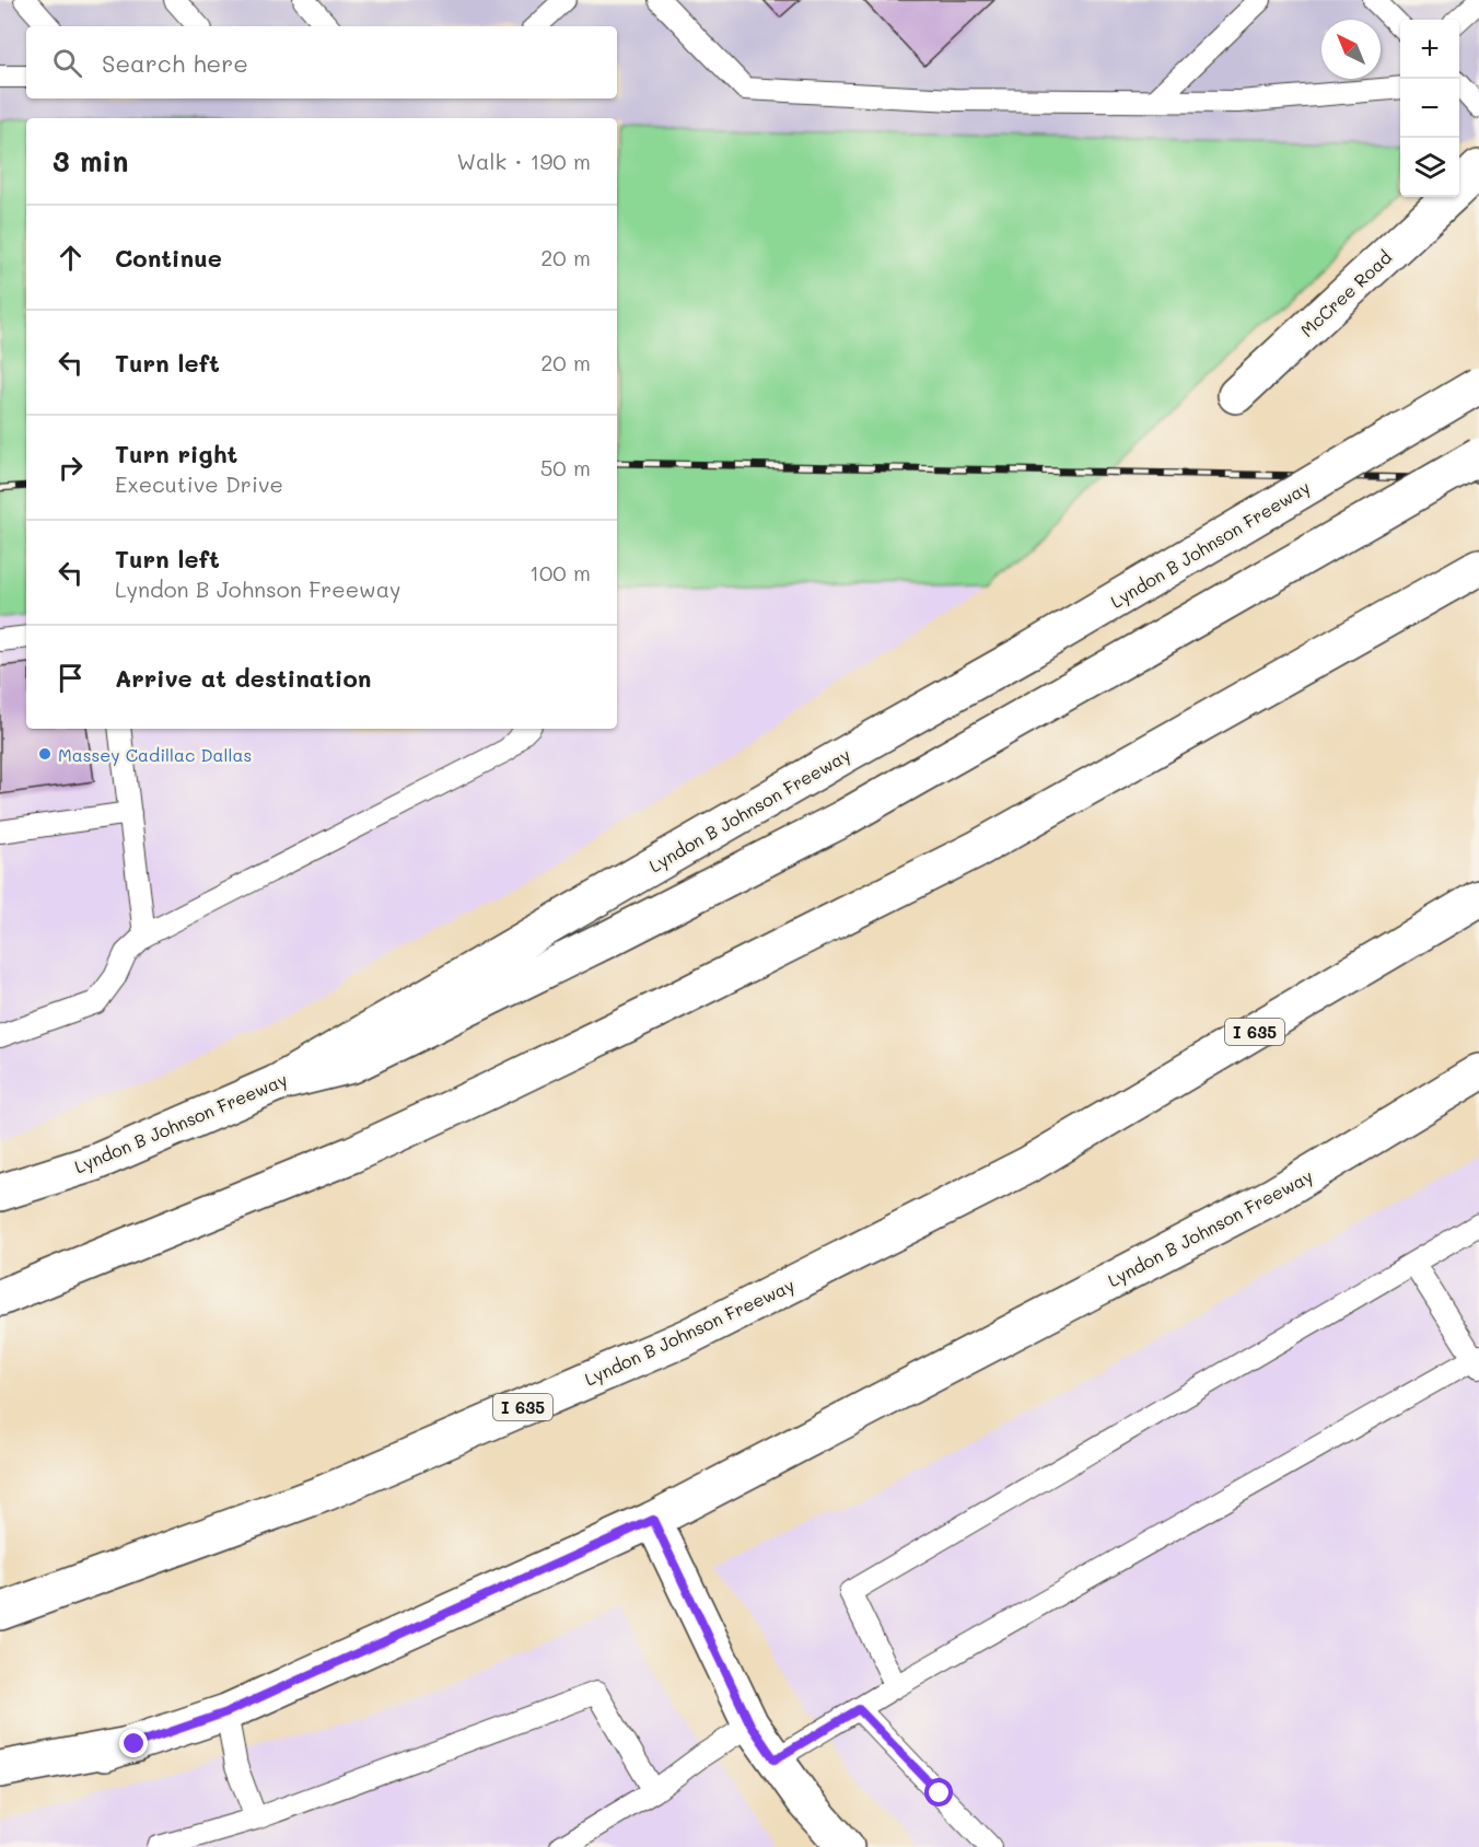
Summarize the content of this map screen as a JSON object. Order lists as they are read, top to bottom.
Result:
{
  "streets": {
    "main road": ["McCree Road", "Lyndon B Johnson Freeway", "I 635"]
  },
  "places": ["Massey Cadillac Dallas"],
  "north": "top left",
  "page": {
    "map_buttons": ["+", "−"],
    "search": "Search here",
    "heading": ["3 min", "Walk · 190 m"],
    "list": [
      ["Continue", "20 m"],
      ["Turn left", "20 m"],
      ["Turn right", "Executive Drive", "50 m"],
      ["Turn left", "Lyndon B Johnson Freeway", "100 m"],
      "Arrive at destination"
    ]
  }
}
